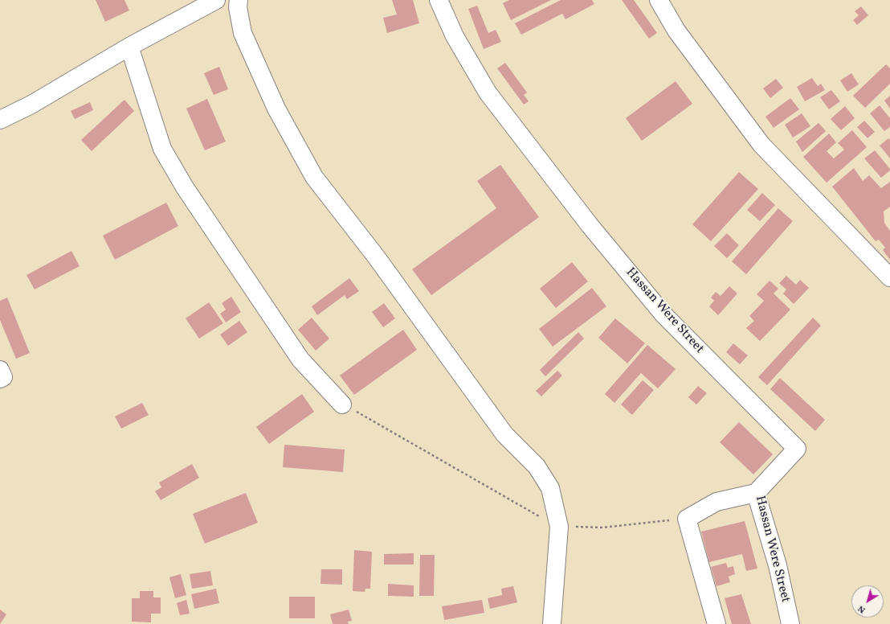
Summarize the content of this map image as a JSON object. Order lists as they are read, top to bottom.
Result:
{
  "streets": {
    "street": ["Hassan Were Street"]
  },
  "north": "bottom left"
}
